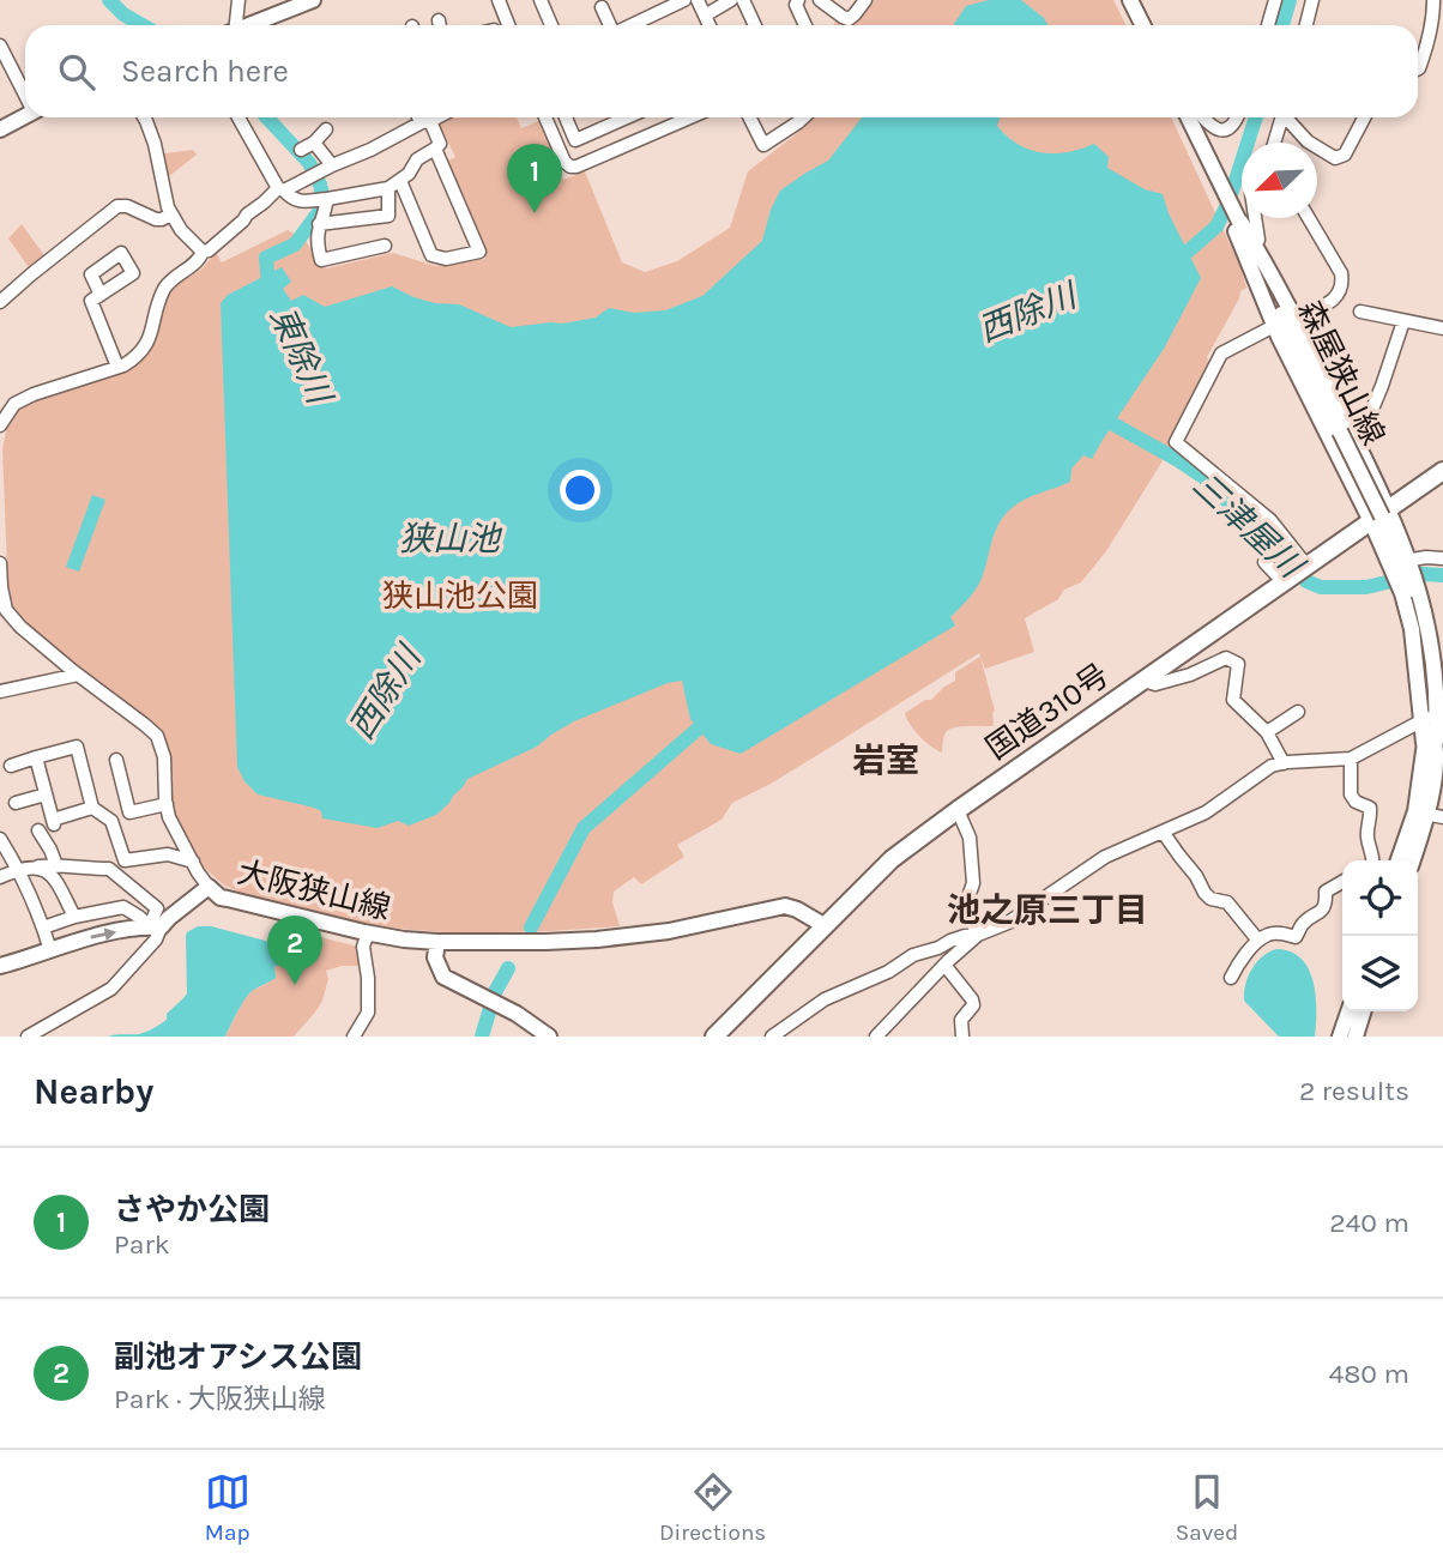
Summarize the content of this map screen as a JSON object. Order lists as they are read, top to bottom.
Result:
{
  "streets": {
    "highway": ["国道310号"],
    "main road": ["森屋狭山線", "大阪狭山線"]
  },
  "crossings": [
    ["森屋狭山線", "国道310号"],
    ["国道310号", "大阪狭山線"]
  ],
  "districts": ["岩室", "池之原三丁目"],
  "water": [
    "西除川",
    "東除川",
    "三津屋川",
    "狭山池"
  ],
  "parks": ["狭山池公園"],
  "north": "bottom left",
  "page": {
    "search": "Search here",
    "pins": ["1", "2"],
    "heading": ["Nearby", "2 results"],
    "list": [
      {
        "mark": "1",
        "name": "さやか公園",
        "note": "Park",
        "value": "240 m"
      },
      {
        "mark": "2",
        "name": "副池オアシス公園",
        "note": "Park · 大阪狭山線",
        "value": "480 m"
      }
    ],
    "nav": ["Map", "Directions", "Saved"]
  }
}
